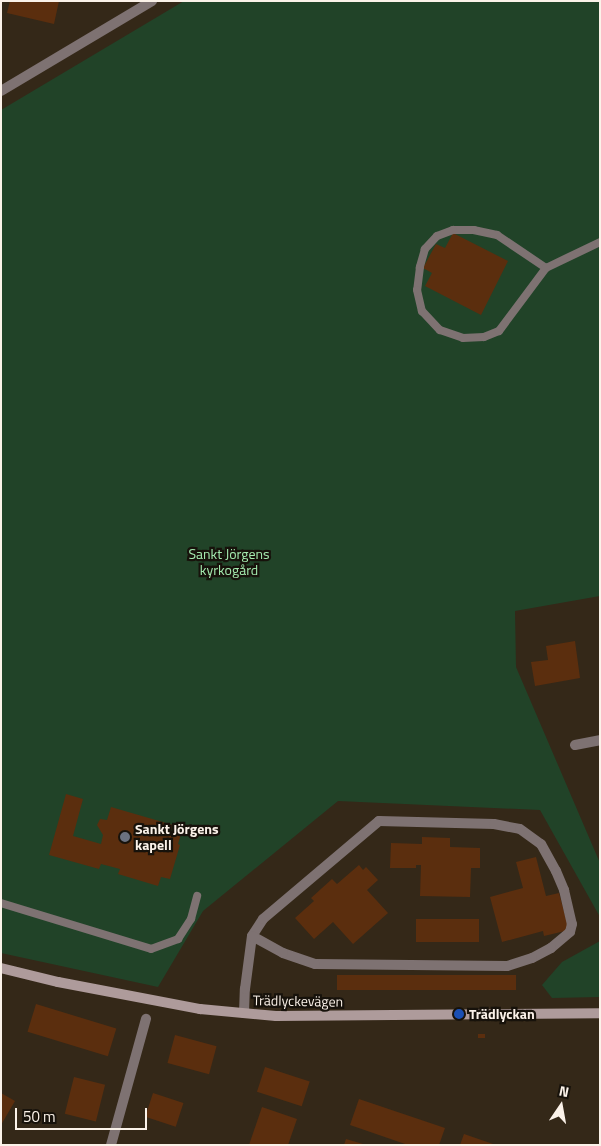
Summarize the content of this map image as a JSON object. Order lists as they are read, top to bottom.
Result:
{
  "streets": {
    "street": ["Trädlyckevägen"]
  },
  "parks": ["Sankt Jörgens kyrkogård"],
  "places": ["Sankt Jörgens kapell", "Trädlyckan"],
  "scale_bar": "50 m",
  "north": "top"
}
